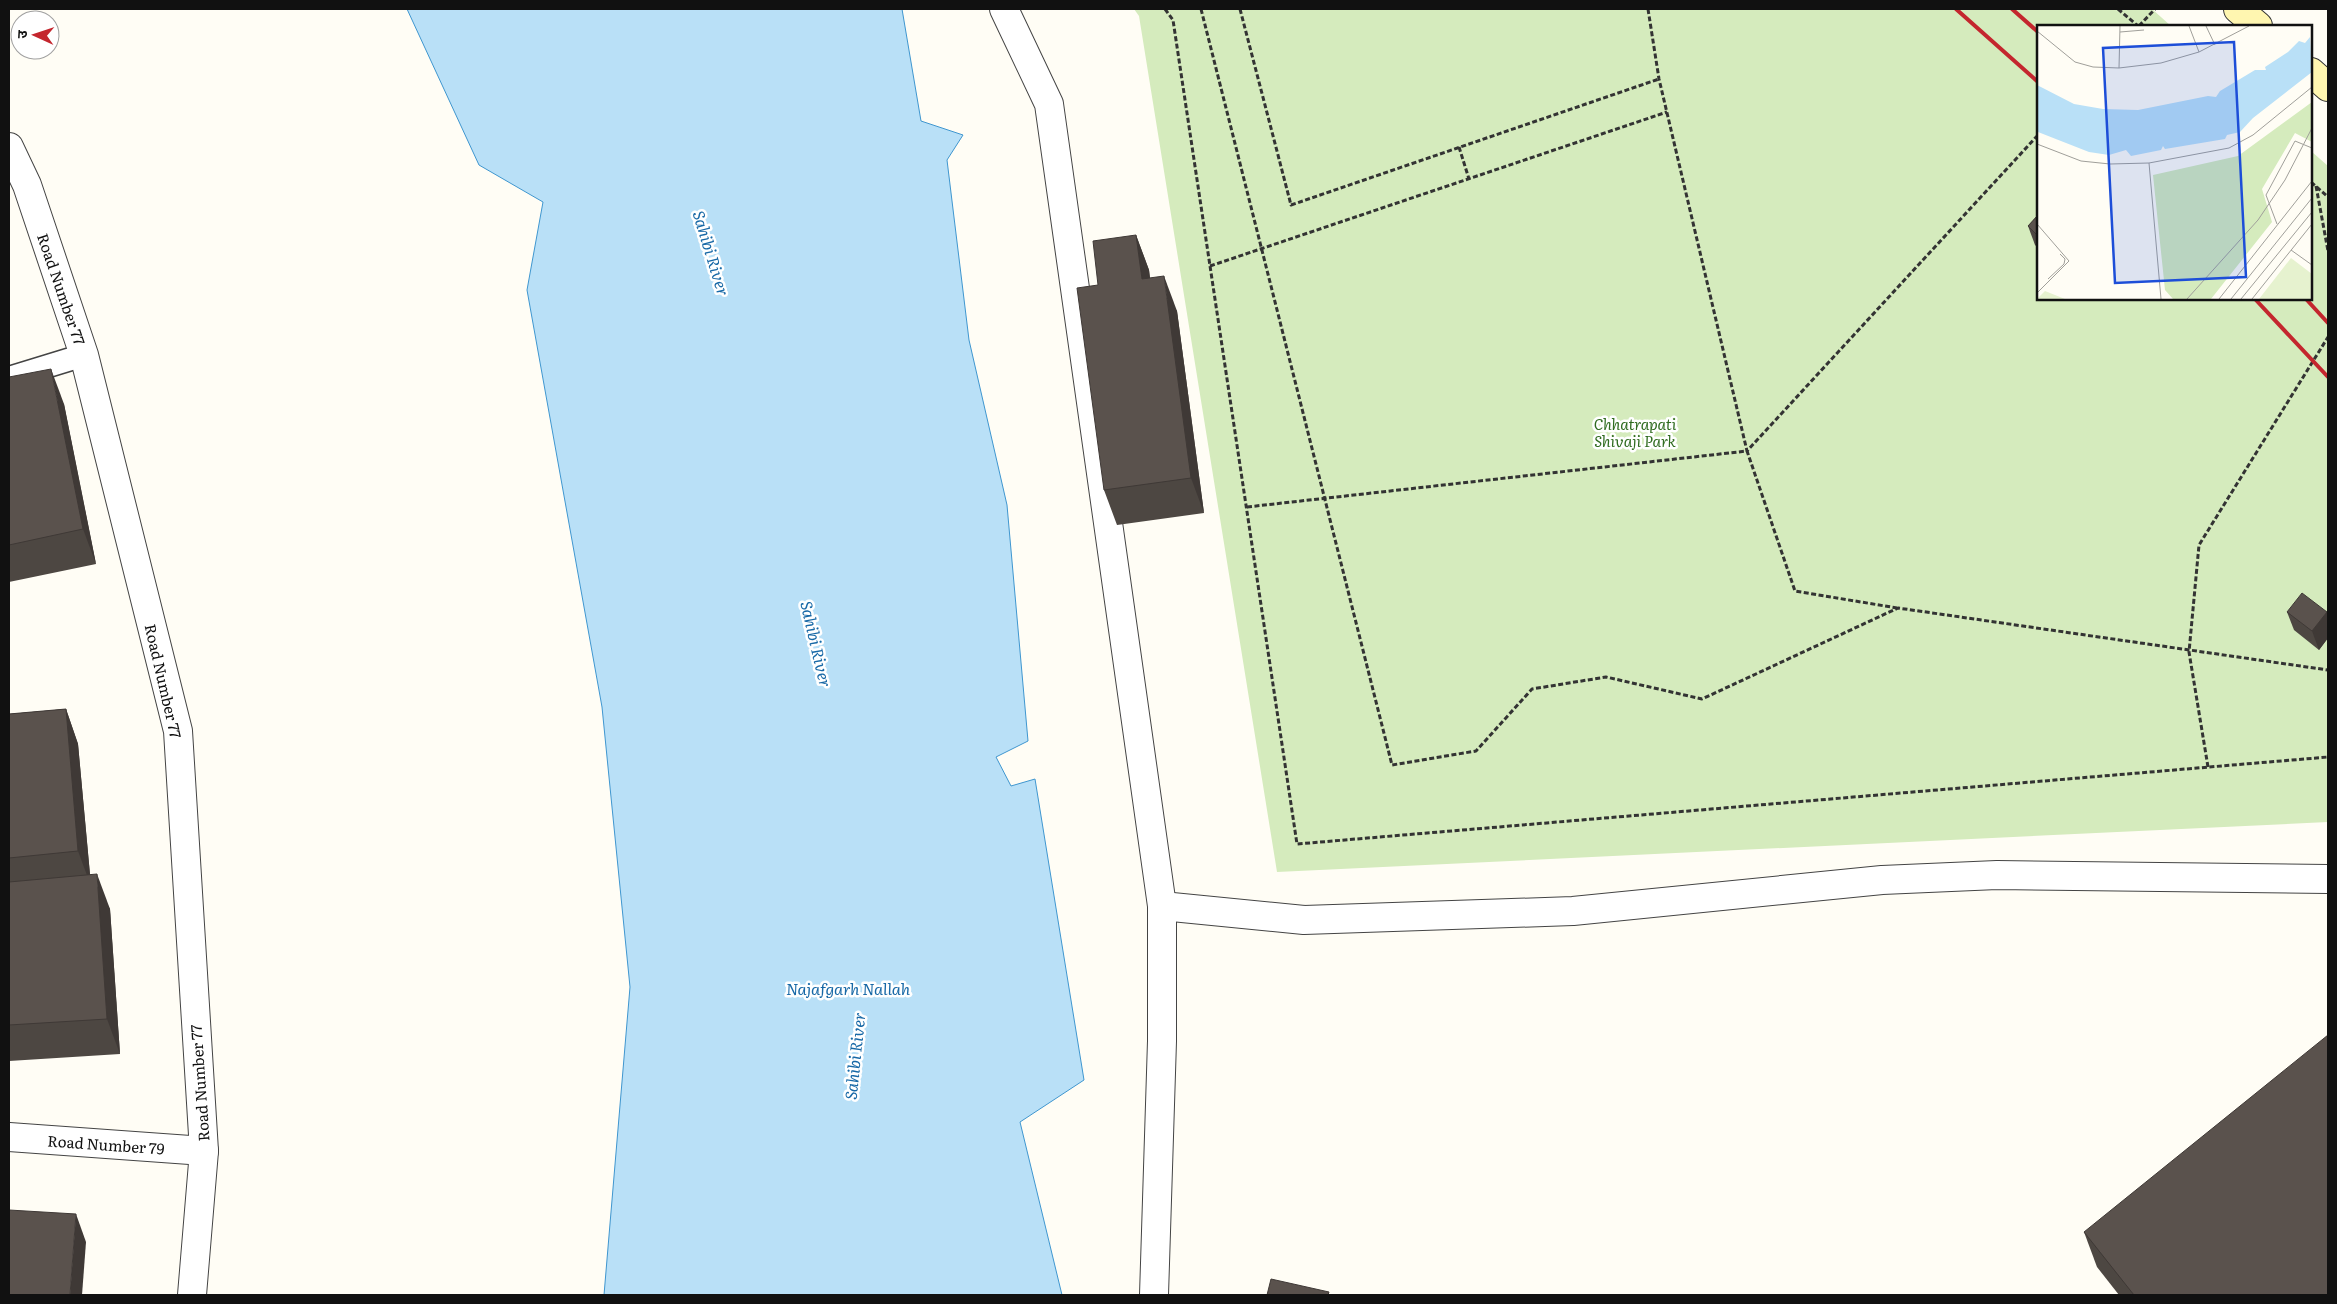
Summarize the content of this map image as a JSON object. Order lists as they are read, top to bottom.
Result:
{
  "streets": {
    "street": ["Road Number 77", "Road Number 79"]
  },
  "crossings": [
    ["Road Number 77", "Road Number 79"]
  ],
  "water": ["Sahibi River", "Najafgarh Nallah"],
  "parks": ["Chhatrapati Shivaji Park"],
  "north": "left"
}
